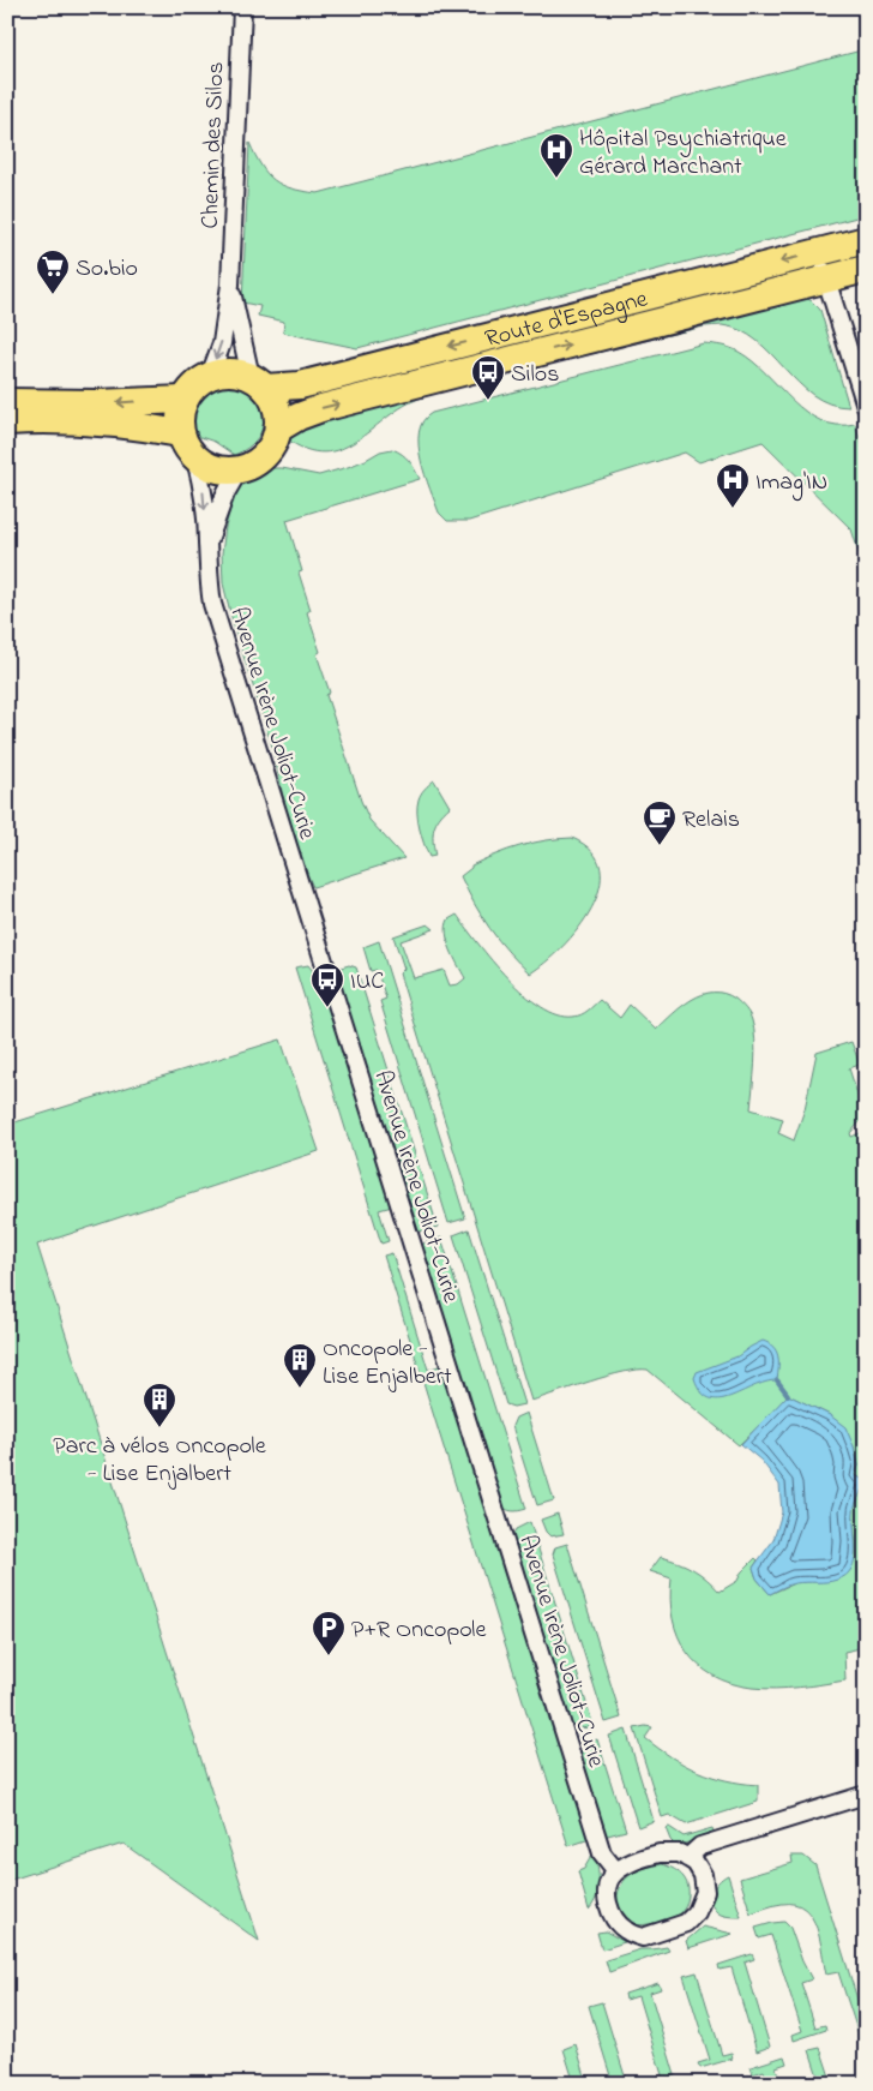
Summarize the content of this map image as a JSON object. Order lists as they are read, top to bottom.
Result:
{
  "streets": {
    "main road": ["Route d'Espagne"],
    "street": ["Chemin des Silos", "Avenue Irène Joliot-Curie"]
  },
  "crossings": [
    ["Chemin des Silos", "Route d'Espagne"],
    ["Chemin des Silos", "Avenue Irène Joliot-Curie"],
    ["Route d'Espagne", "Avenue Irène Joliot-Curie"]
  ],
  "places": {
    "hospital": ["Hôpital Psychiatrique Gérard Marchant", "Imag'IN"],
    "supermarket": ["So.bio"],
    "bus stop": ["Silos", "IUC"],
    "cafe": ["Relais"],
    "building": ["Oncopole - Lise Enjalbert", "Parc à vélos Oncopole - Lise Enjalbert"],
    "parking": ["P+R Oncopole"]
  }
}
